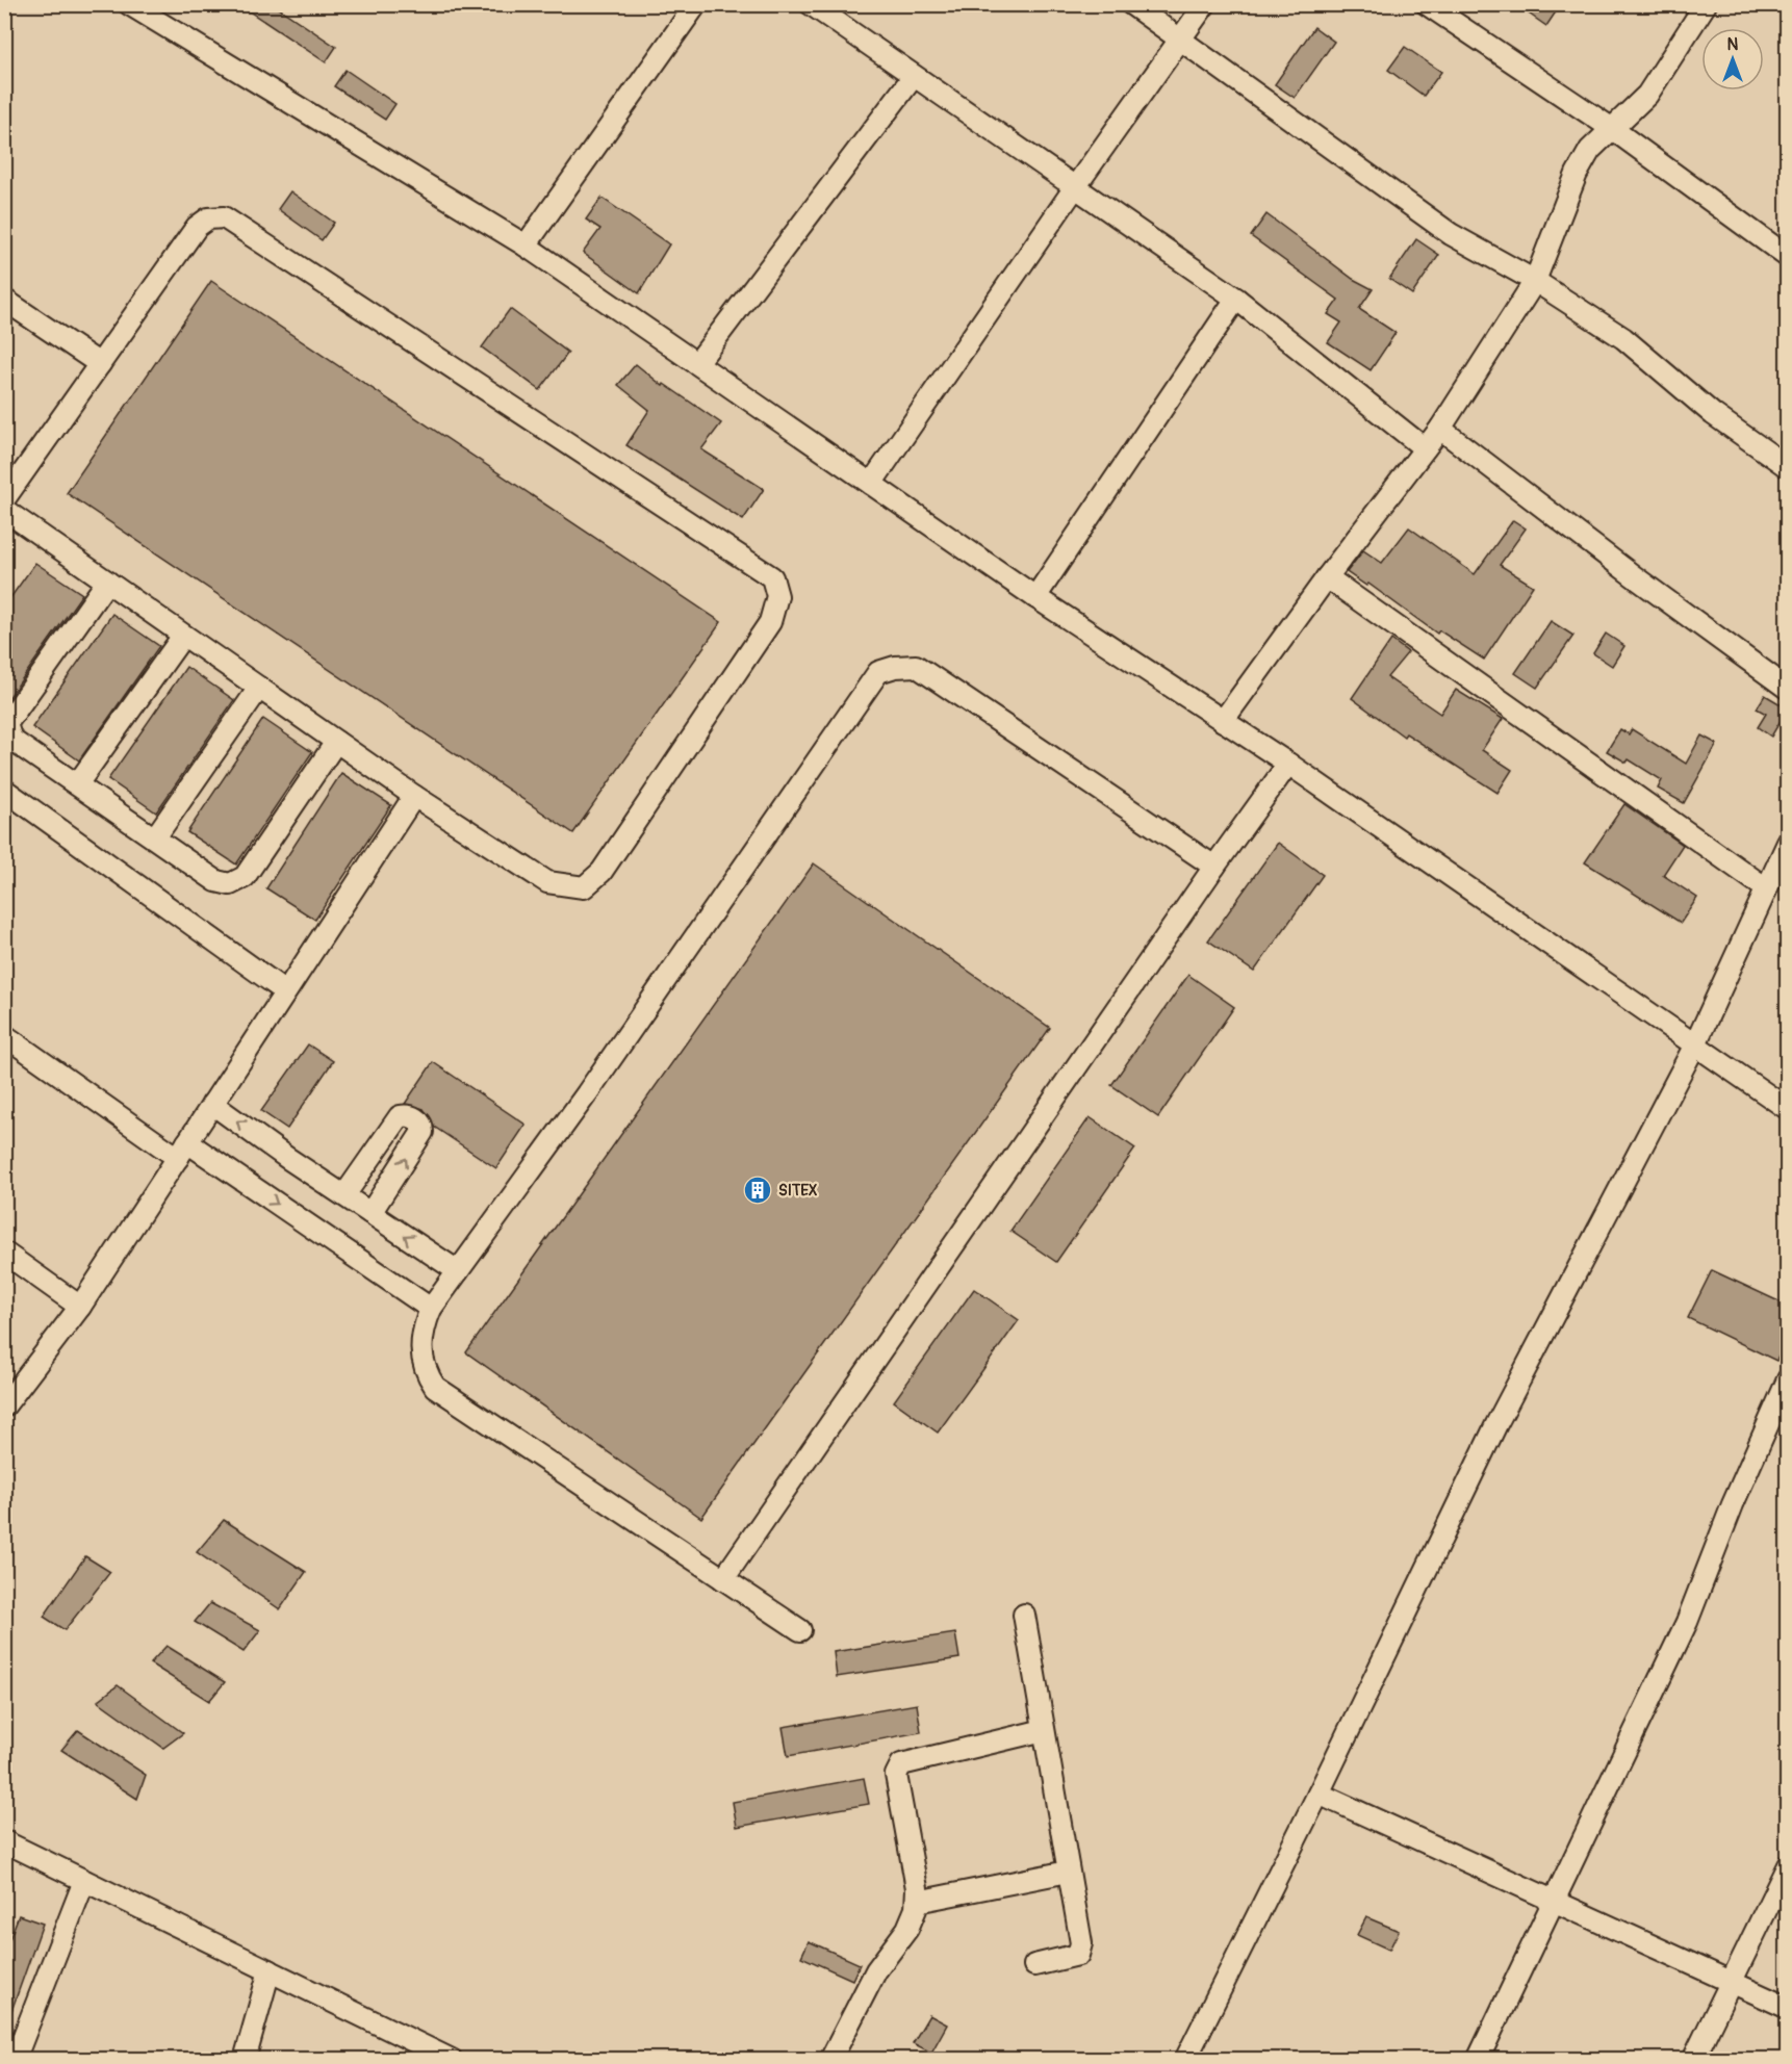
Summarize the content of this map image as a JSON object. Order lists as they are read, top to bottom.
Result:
{
  "places": {
    "building": ["SITEX"]
  },
  "north": "top"
}
